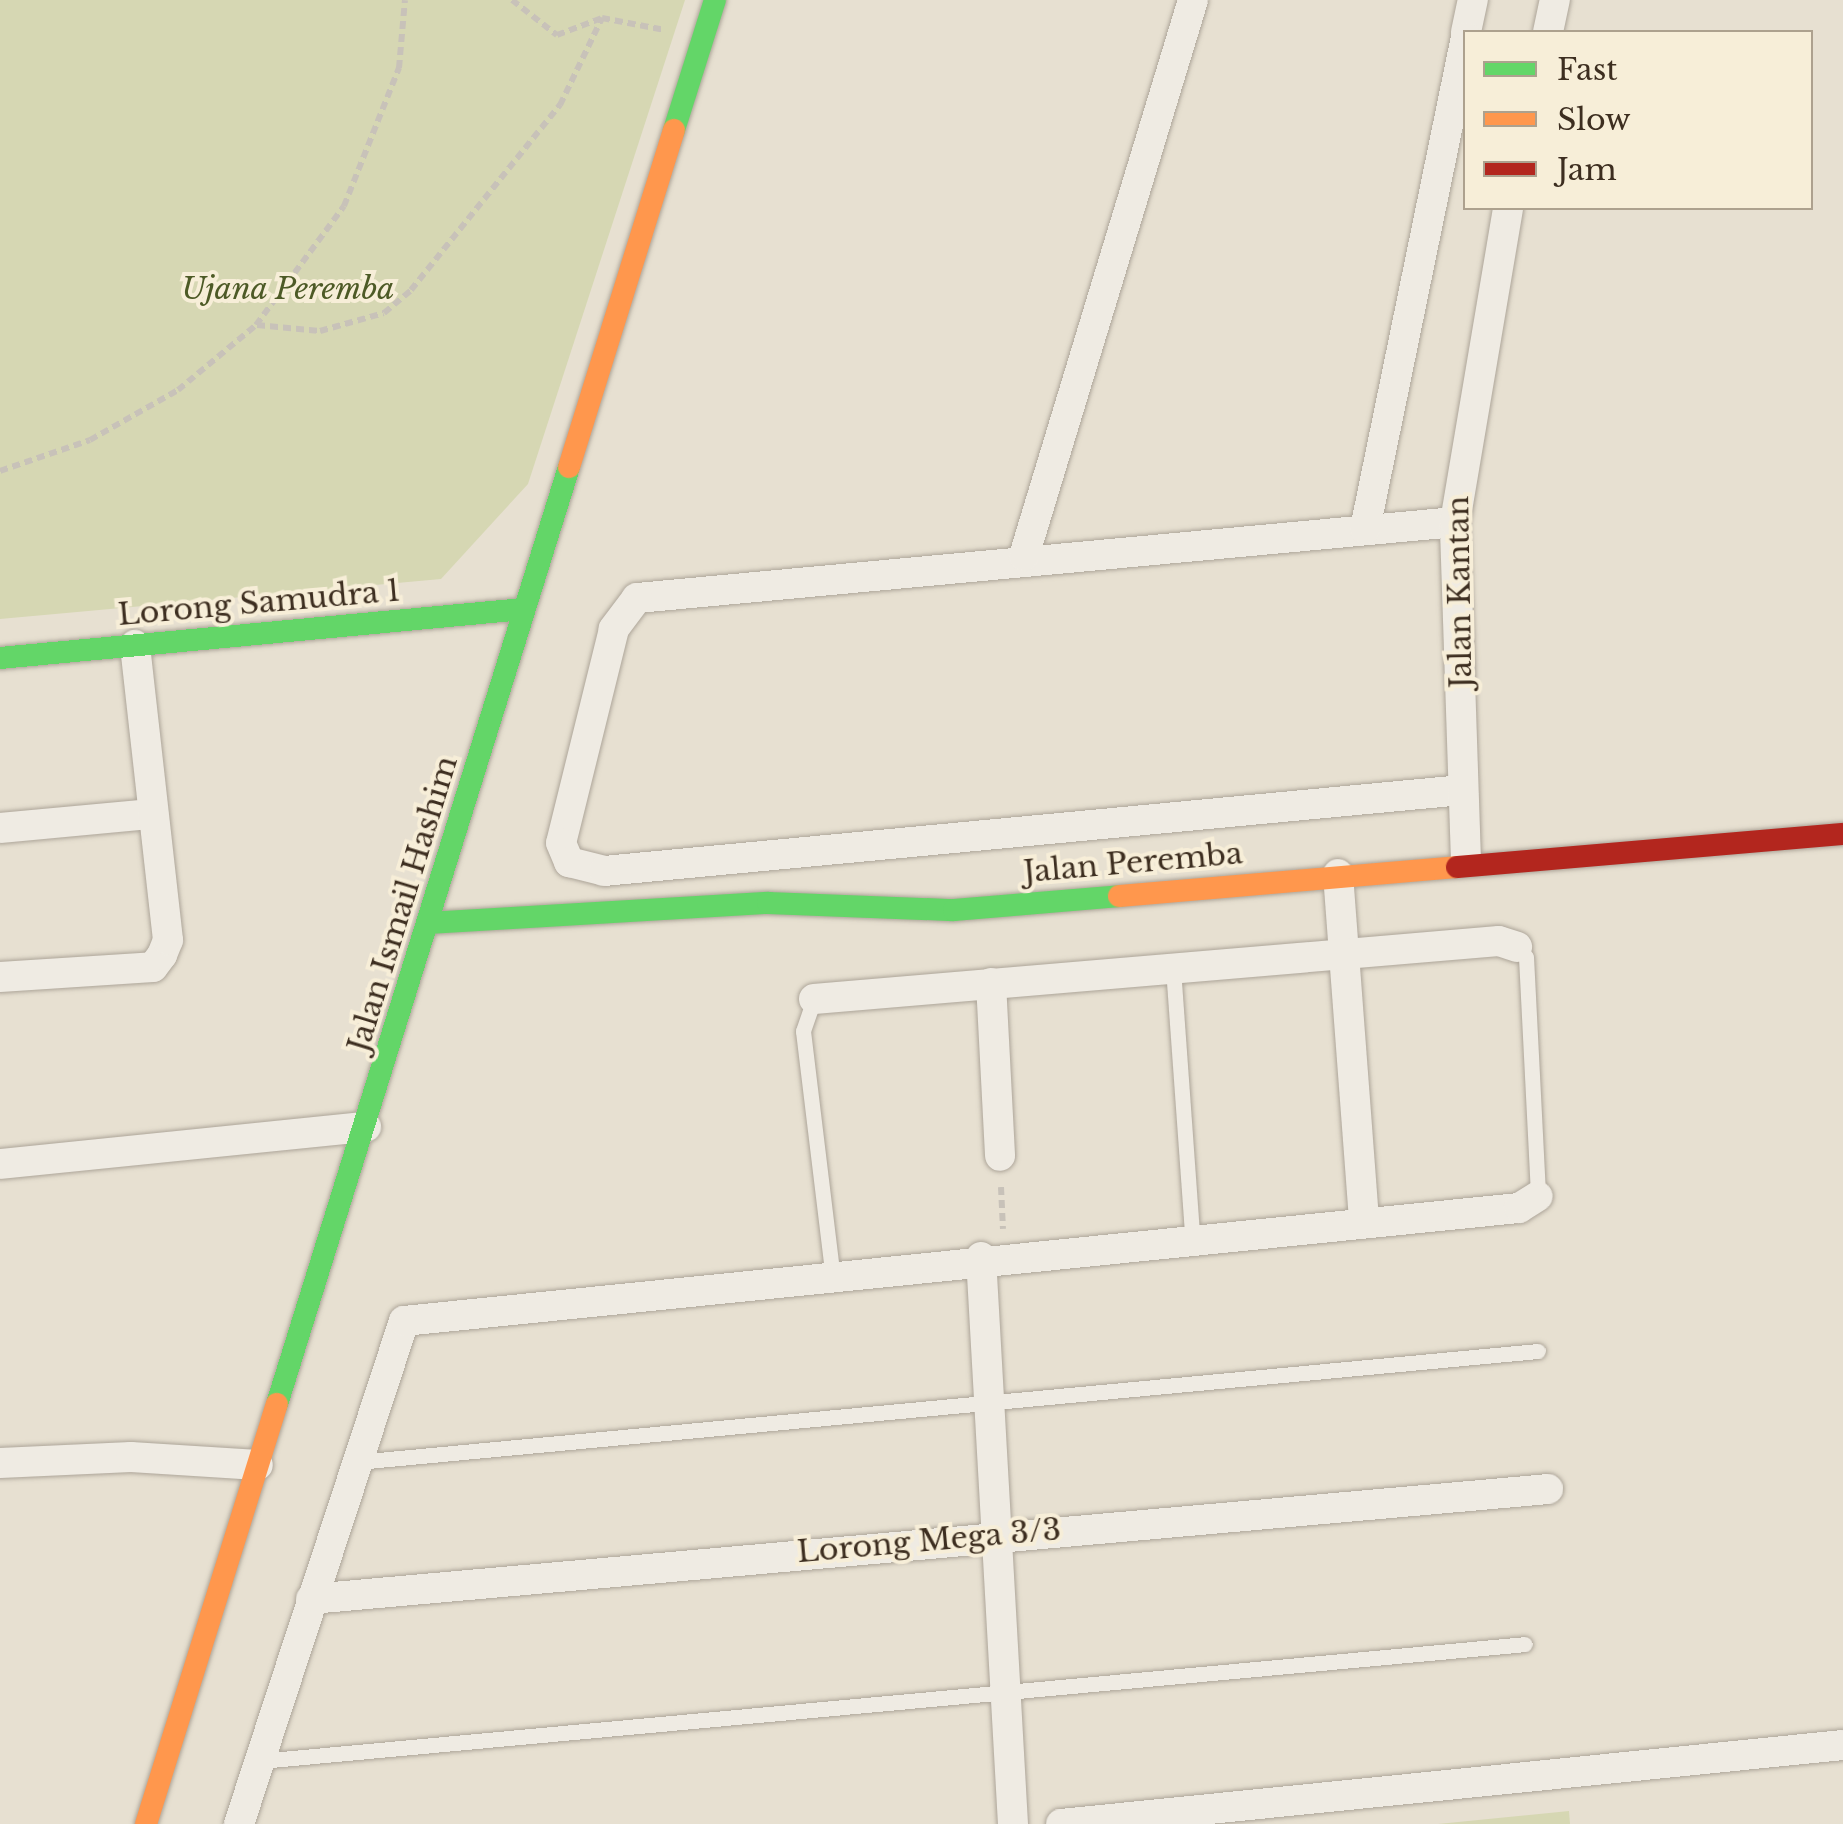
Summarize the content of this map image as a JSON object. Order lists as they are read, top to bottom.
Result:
{
  "streets": {
    "street": [
      "Jalan Kantan",
      "Lorong Samudra 1",
      "Jalan Peremba",
      "Jalan Ismail Hashim",
      "Lorong Mega 3/3"
    ]
  },
  "crossings": [
    ["Jalan Kantan", "Jalan Peremba"],
    ["Lorong Samudra 1", "Jalan Ismail Hashim"],
    ["Jalan Peremba", "Jalan Ismail Hashim"]
  ],
  "parks": ["Ujana Peremba"],
  "legend": ["Fast", "Slow", "Jam"]
}
